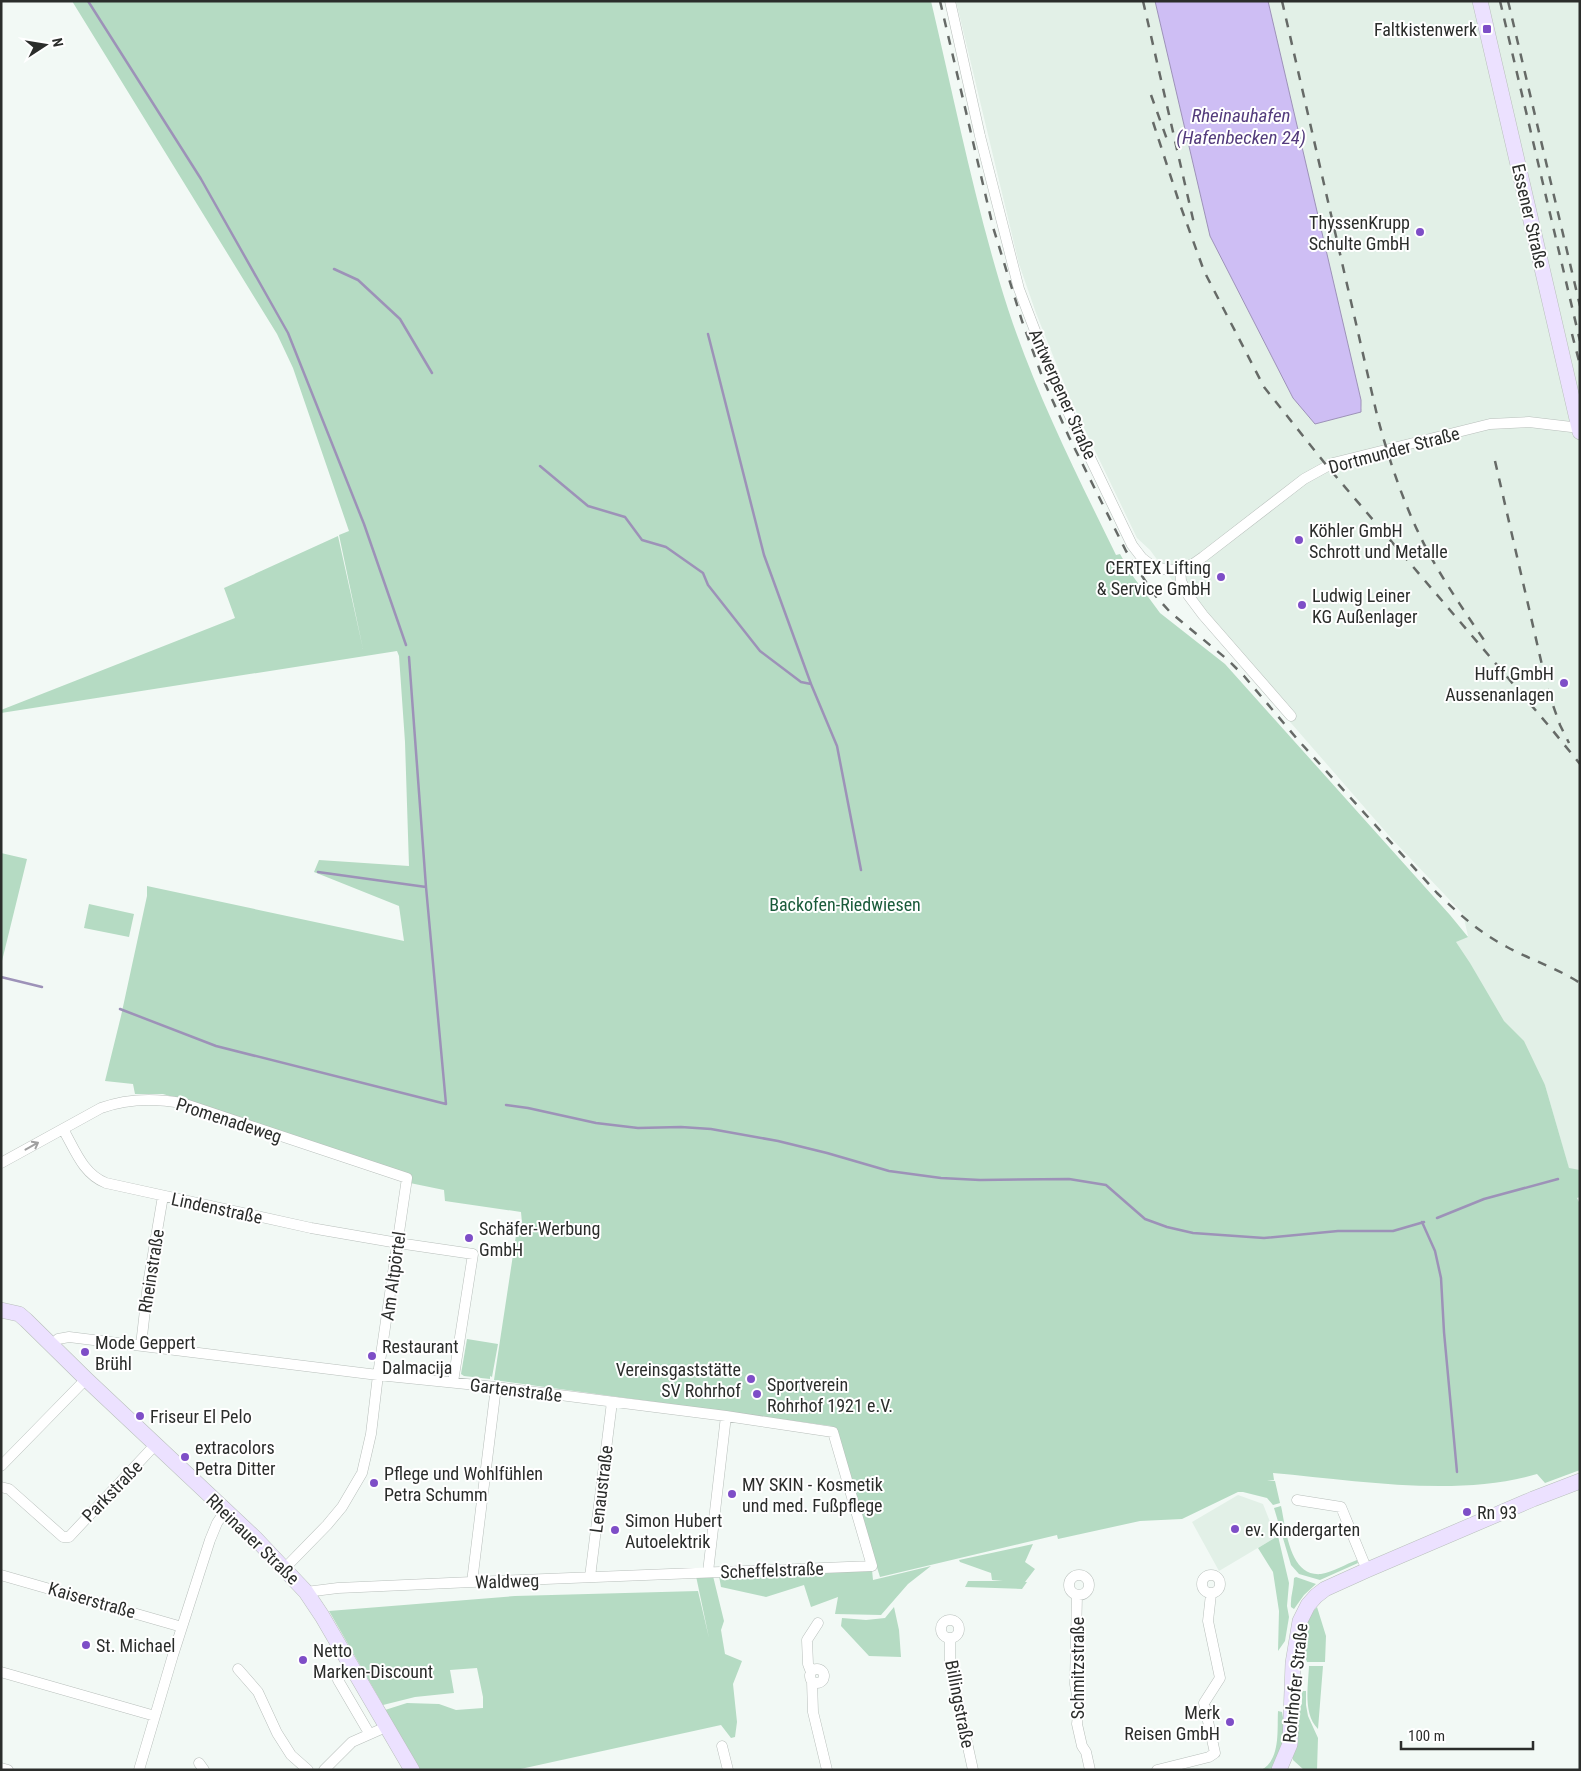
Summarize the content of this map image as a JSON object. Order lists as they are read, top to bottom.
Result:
{
  "streets": {
    "street": [
      "Essener Straße",
      "Antwerpener Straße",
      "Dortmunder Straße",
      "Promenadeweg",
      "Lindenstraße",
      "Rheinstraße",
      "Am Altpörtel",
      "Gartenstraße",
      "Lenaustraße",
      "Parkstraße",
      "Rheinauer Straße",
      "Scheffelstraße",
      "Waldweg",
      "Kaiserstraße",
      "Schmitzstraße",
      "Rohrhofer Straße",
      "Billingstraße"
    ]
  },
  "crossings": [
    ["Essener Straße", "Dortmunder Straße"],
    ["Antwerpener Straße", "Dortmunder Straße"],
    ["Promenadeweg", "Lindenstraße"],
    ["Promenadeweg", "Am Altpörtel"],
    ["Lindenstraße", "Rheinstraße"],
    ["Lindenstraße", "Am Altpörtel"],
    ["Lindenstraße", "Gartenstraße"],
    ["Rheinstraße", "Gartenstraße"],
    ["Am Altpörtel", "Gartenstraße"],
    ["Am Altpörtel", "Rheinauer Straße"],
    ["Gartenstraße", "Lenaustraße"],
    ["Gartenstraße", "Rheinauer Straße"],
    ["Gartenstraße", "Scheffelstraße"],
    ["Lenaustraße", "Waldweg"],
    ["Parkstraße", "Rheinauer Straße"],
    ["Rheinauer Straße", "Waldweg"],
    ["Scheffelstraße", "Waldweg"]
  ],
  "water": ["Rheinauhafen (Hafenbecken 24)"],
  "parks": ["Backofen-Riedwiesen"],
  "places": {
    "transit": ["Faltkistenwerk"],
    "other": [
      "ThyssenKrupp Schulte GmbH",
      "Köhler GmbH Schrott und Metalle",
      "CERTEX Lifting & Service GmbH",
      "Ludwig Leiner KG Außenlager",
      "Huff GmbH Aussenanlagen",
      "Schäfer-Werbung GmbH",
      "Mode Geppert Brühl",
      "Restaurant Dalmacija",
      "Vereinsgaststätte SV Rohrhof",
      "Sportverein Rohrhof 1921 e.V.",
      "Friseur El Pelo",
      "extracolors Petra Ditter",
      "Pflege und Wohlfühlen Petra Schumm",
      "MY SKIN - Kosmetik und med. Fußpflege",
      "Rn 93",
      "ev. Kindergarten",
      "Simon Hubert Autoelektrik",
      "St. Michael",
      "Netto Marken-Discount",
      "Merk Reisen GmbH"
    ]
  },
  "scale_bar": "100 m",
  "north": "right"
}
